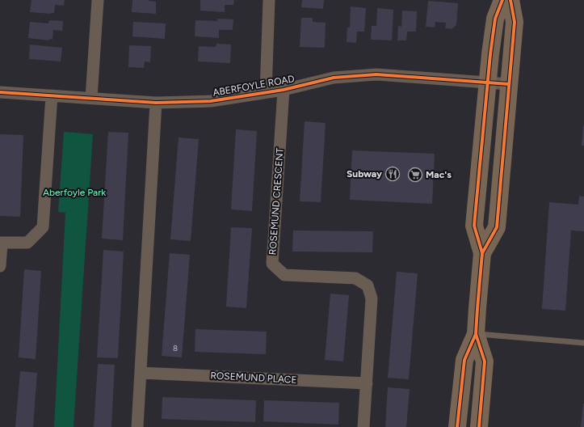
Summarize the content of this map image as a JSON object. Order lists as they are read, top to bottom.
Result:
{
  "streets": {
    "street": ["ABERFOYLE ROAD", "ROSEMUND CRESCENT", "ROSEMUND PLACE"]
  },
  "crossings": [
    ["ABERFOYLE ROAD", "ROSEMUND CRESCENT"],
    ["ROSEMUND CRESCENT", "ROSEMUND PLACE"]
  ],
  "parks": ["Aberfoyle Park"],
  "places": {
    "restaurant": ["Subway"],
    "supermarket": ["Mac's"]
  },
  "house_numbers": ["8"]
}
